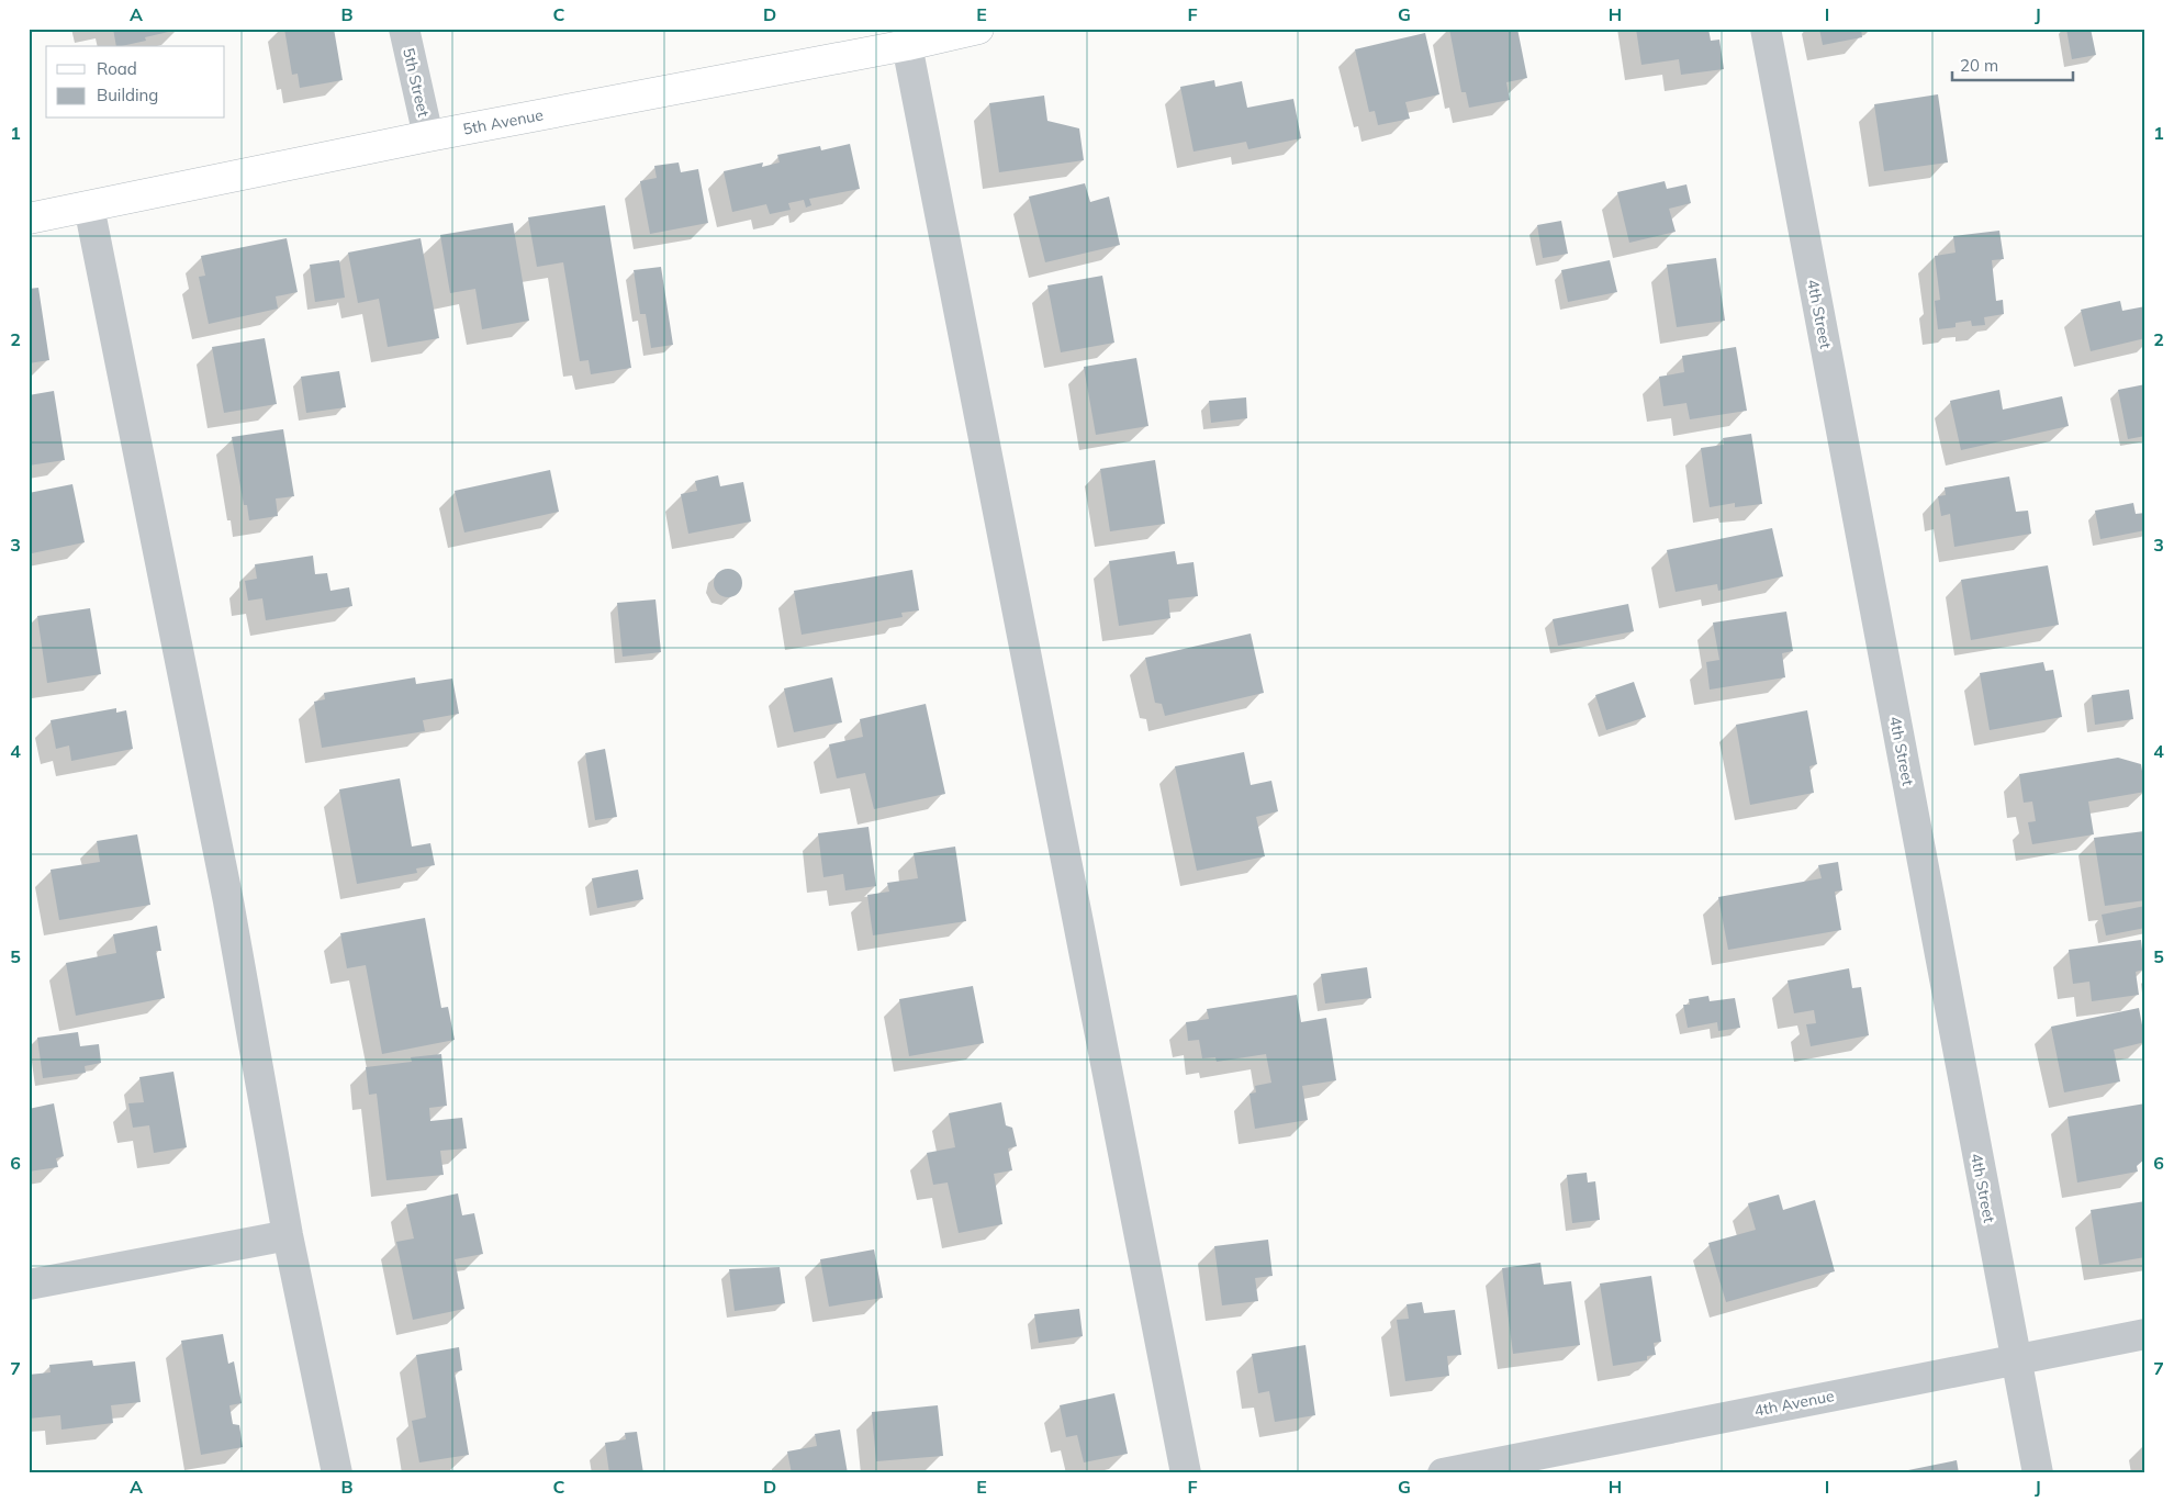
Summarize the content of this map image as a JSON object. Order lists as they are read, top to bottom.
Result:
{
  "streets": {
    "street": [
      "5th Street",
      "5th Avenue",
      "4th Street",
      "4th Avenue"
    ]
  },
  "crossings": [
    ["5th Street", "5th Avenue"],
    ["4th Street", "4th Avenue"]
  ],
  "legend": ["Road", "Building"],
  "scale_bar": "20 m",
  "grid": {
    "columns": [
      "A",
      "B",
      "C",
      "D",
      "E",
      "F",
      "G",
      "H",
      "I",
      "J"
    ],
    "rows": [
      "1",
      "2",
      "3",
      "4",
      "5",
      "6",
      "7"
    ]
  }
}
